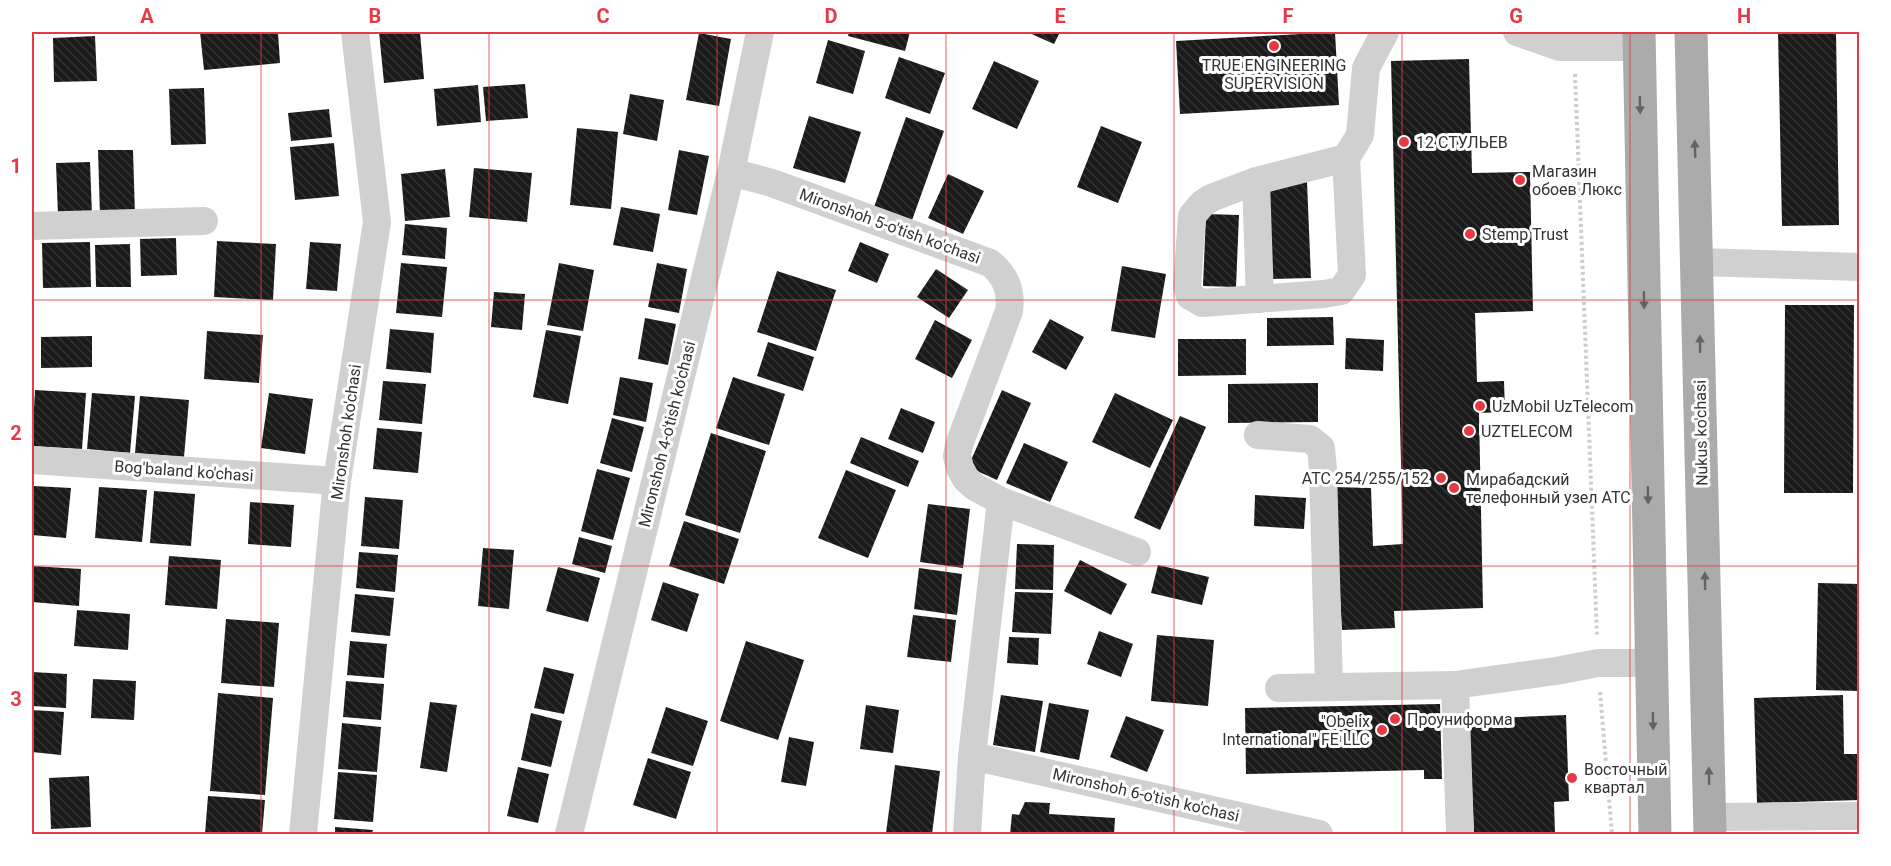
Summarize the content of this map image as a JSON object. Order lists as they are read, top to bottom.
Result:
{
  "streets": {
    "main road": ["Nukus ko'chasi"],
    "street": [
      "Mironshoh 5-o'tish ko'chasi",
      "Mironshoh ko'chasi",
      "Mironshoh 4-o'tish ko'chasi",
      "Bog'baland ko'chasi",
      "Mironshoh 6-o'tish ko'chasi"
    ]
  },
  "crossings": [
    ["Mironshoh 5-o'tish ko'chasi", "Mironshoh 4-o'tish ko'chasi"],
    ["Mironshoh ko'chasi", "Bog'baland ko'chasi"]
  ],
  "places": [
    "TRUE ENGINEERING SUPERVISION",
    "12 СТУЛЬЕВ",
    "Магазин обоев Люкс",
    "Stemp Trust",
    "UzMobil UzTelecom",
    "UZTELECOM",
    "АТС 254/255/152",
    "Мирабадский телефонный узел АТС",
    "Проуниформа",
    "\"Obelix International\" FE LLC",
    "Восточный квартал"
  ],
  "grid": {
    "columns": [
      "A",
      "B",
      "C",
      "D",
      "E",
      "F",
      "G",
      "H"
    ],
    "rows": ["1", "2", "3"]
  }
}
